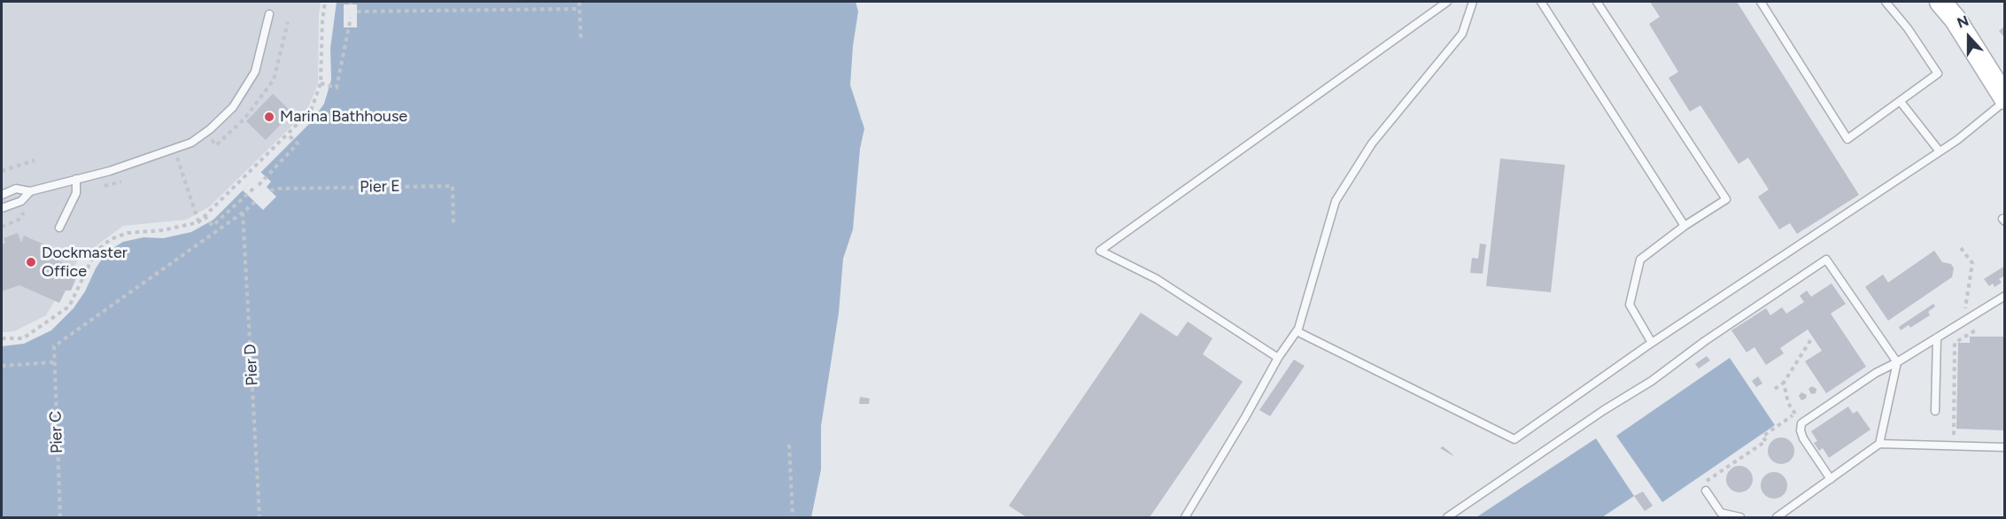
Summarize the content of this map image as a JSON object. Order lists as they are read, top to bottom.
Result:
{
  "streets": {
    "path": ["Pier E", "Pier D", "Pier C"]
  },
  "crossings": [
    ["Pier D", "Pier C"]
  ],
  "places": ["Marina Bathhouse", "Dockmaster Office"],
  "north": "top"
}
